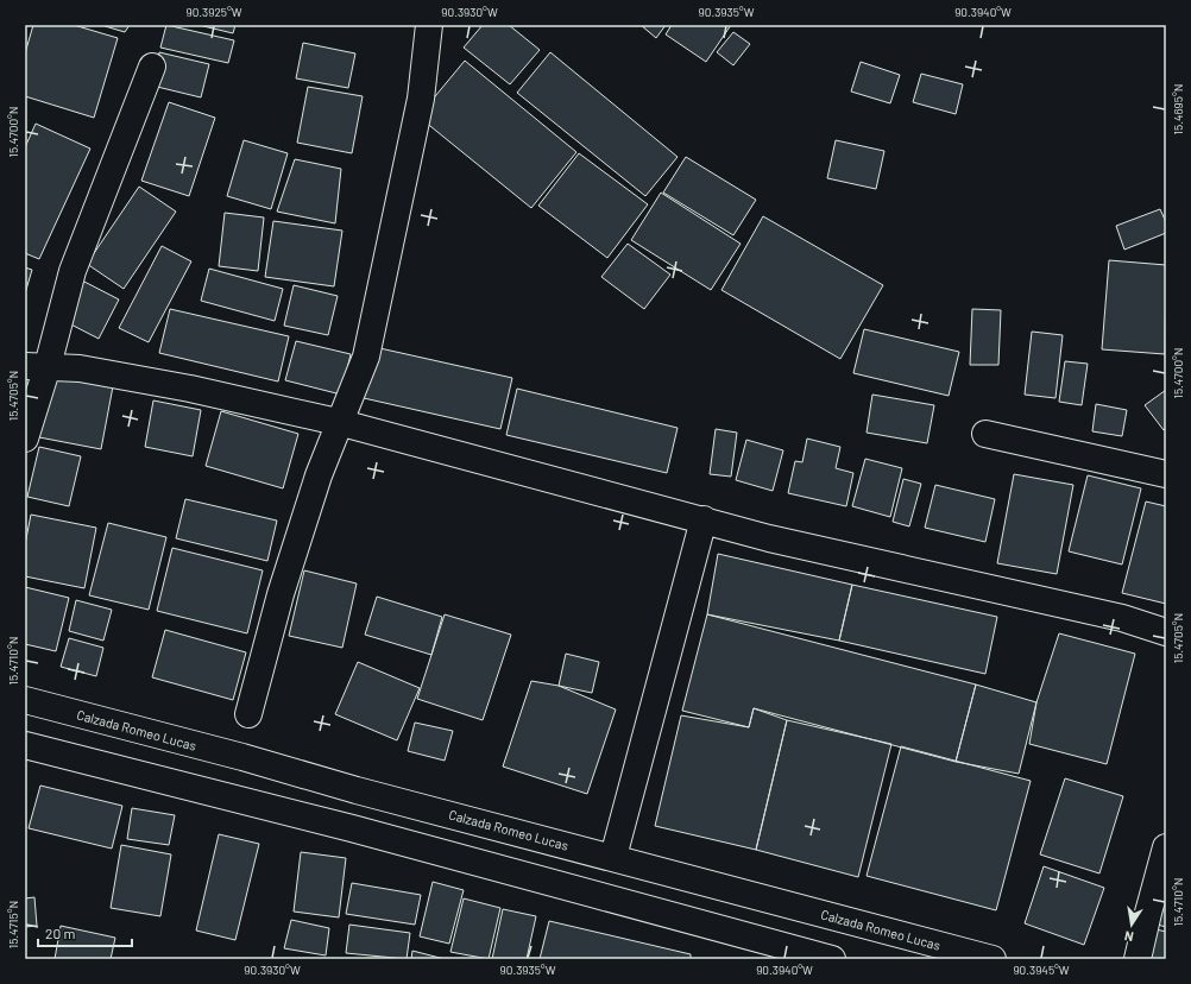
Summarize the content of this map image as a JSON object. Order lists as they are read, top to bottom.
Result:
{
  "streets": {
    "street": ["Calzada Romeo Lucas"]
  },
  "scale_bar": "20 m",
  "north": "bottom",
  "coordinates": [
    "90.3925°W",
    "90.3930°W",
    "90.3935°W",
    "90.3940°W",
    "15.4695°N",
    "15.4700°N",
    "15.4705°N",
    "15.4710°N",
    "15.4715°N",
    "90.3945°W"
  ]
}
